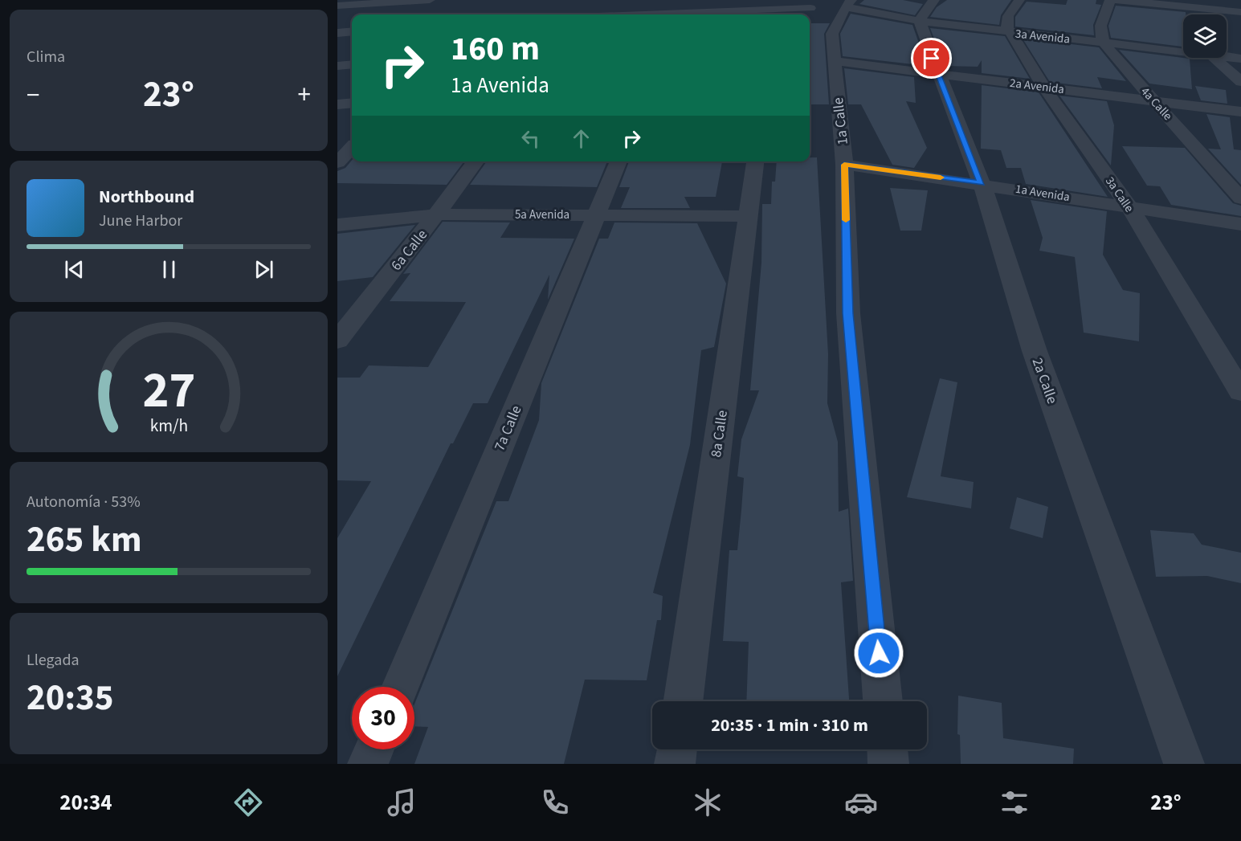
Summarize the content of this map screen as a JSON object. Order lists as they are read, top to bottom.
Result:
{
  "streets": {
    "street": [
      "3a Avenida",
      "2a Avenida",
      "4a Calle",
      "1a Calle",
      "1a Avenida",
      "3a Calle",
      "5a Avenida",
      "6a Calle",
      "2a Calle",
      "7a Calle",
      "8a Calle"
    ]
  },
  "crossings": [
    ["3a Avenida", "4a Calle"],
    ["3a Avenida", "1a Calle"],
    ["3a Avenida", "3a Calle"],
    ["3a Avenida", "2a Calle"],
    ["2a Avenida", "4a Calle"],
    ["2a Avenida", "1a Calle"],
    ["2a Avenida", "3a Calle"],
    ["2a Avenida", "2a Calle"],
    ["1a Calle", "1a Avenida"],
    ["1a Avenida", "3a Calle"],
    ["1a Avenida", "2a Calle"],
    ["5a Avenida", "6a Calle"],
    ["5a Avenida", "7a Calle"],
    ["5a Avenida", "8a Calle"]
  ],
  "page": {
    "tile": [
      "Clima",
      ["Autonomía · 53%", "265 km"],
      ["Llegada", "20:35"]
    ],
    "turn": ["160 m", "1a Avenida"],
    "heat": ["−", "23°", "+"],
    "song": ["Northbound", "June Harbor"],
    "limit": "30",
    "trip": "20:35 · 1 min · 310 m",
    "tabs": ["20:34", "23°"],
    "gauge": ["27", "km/h"]
  }
}
